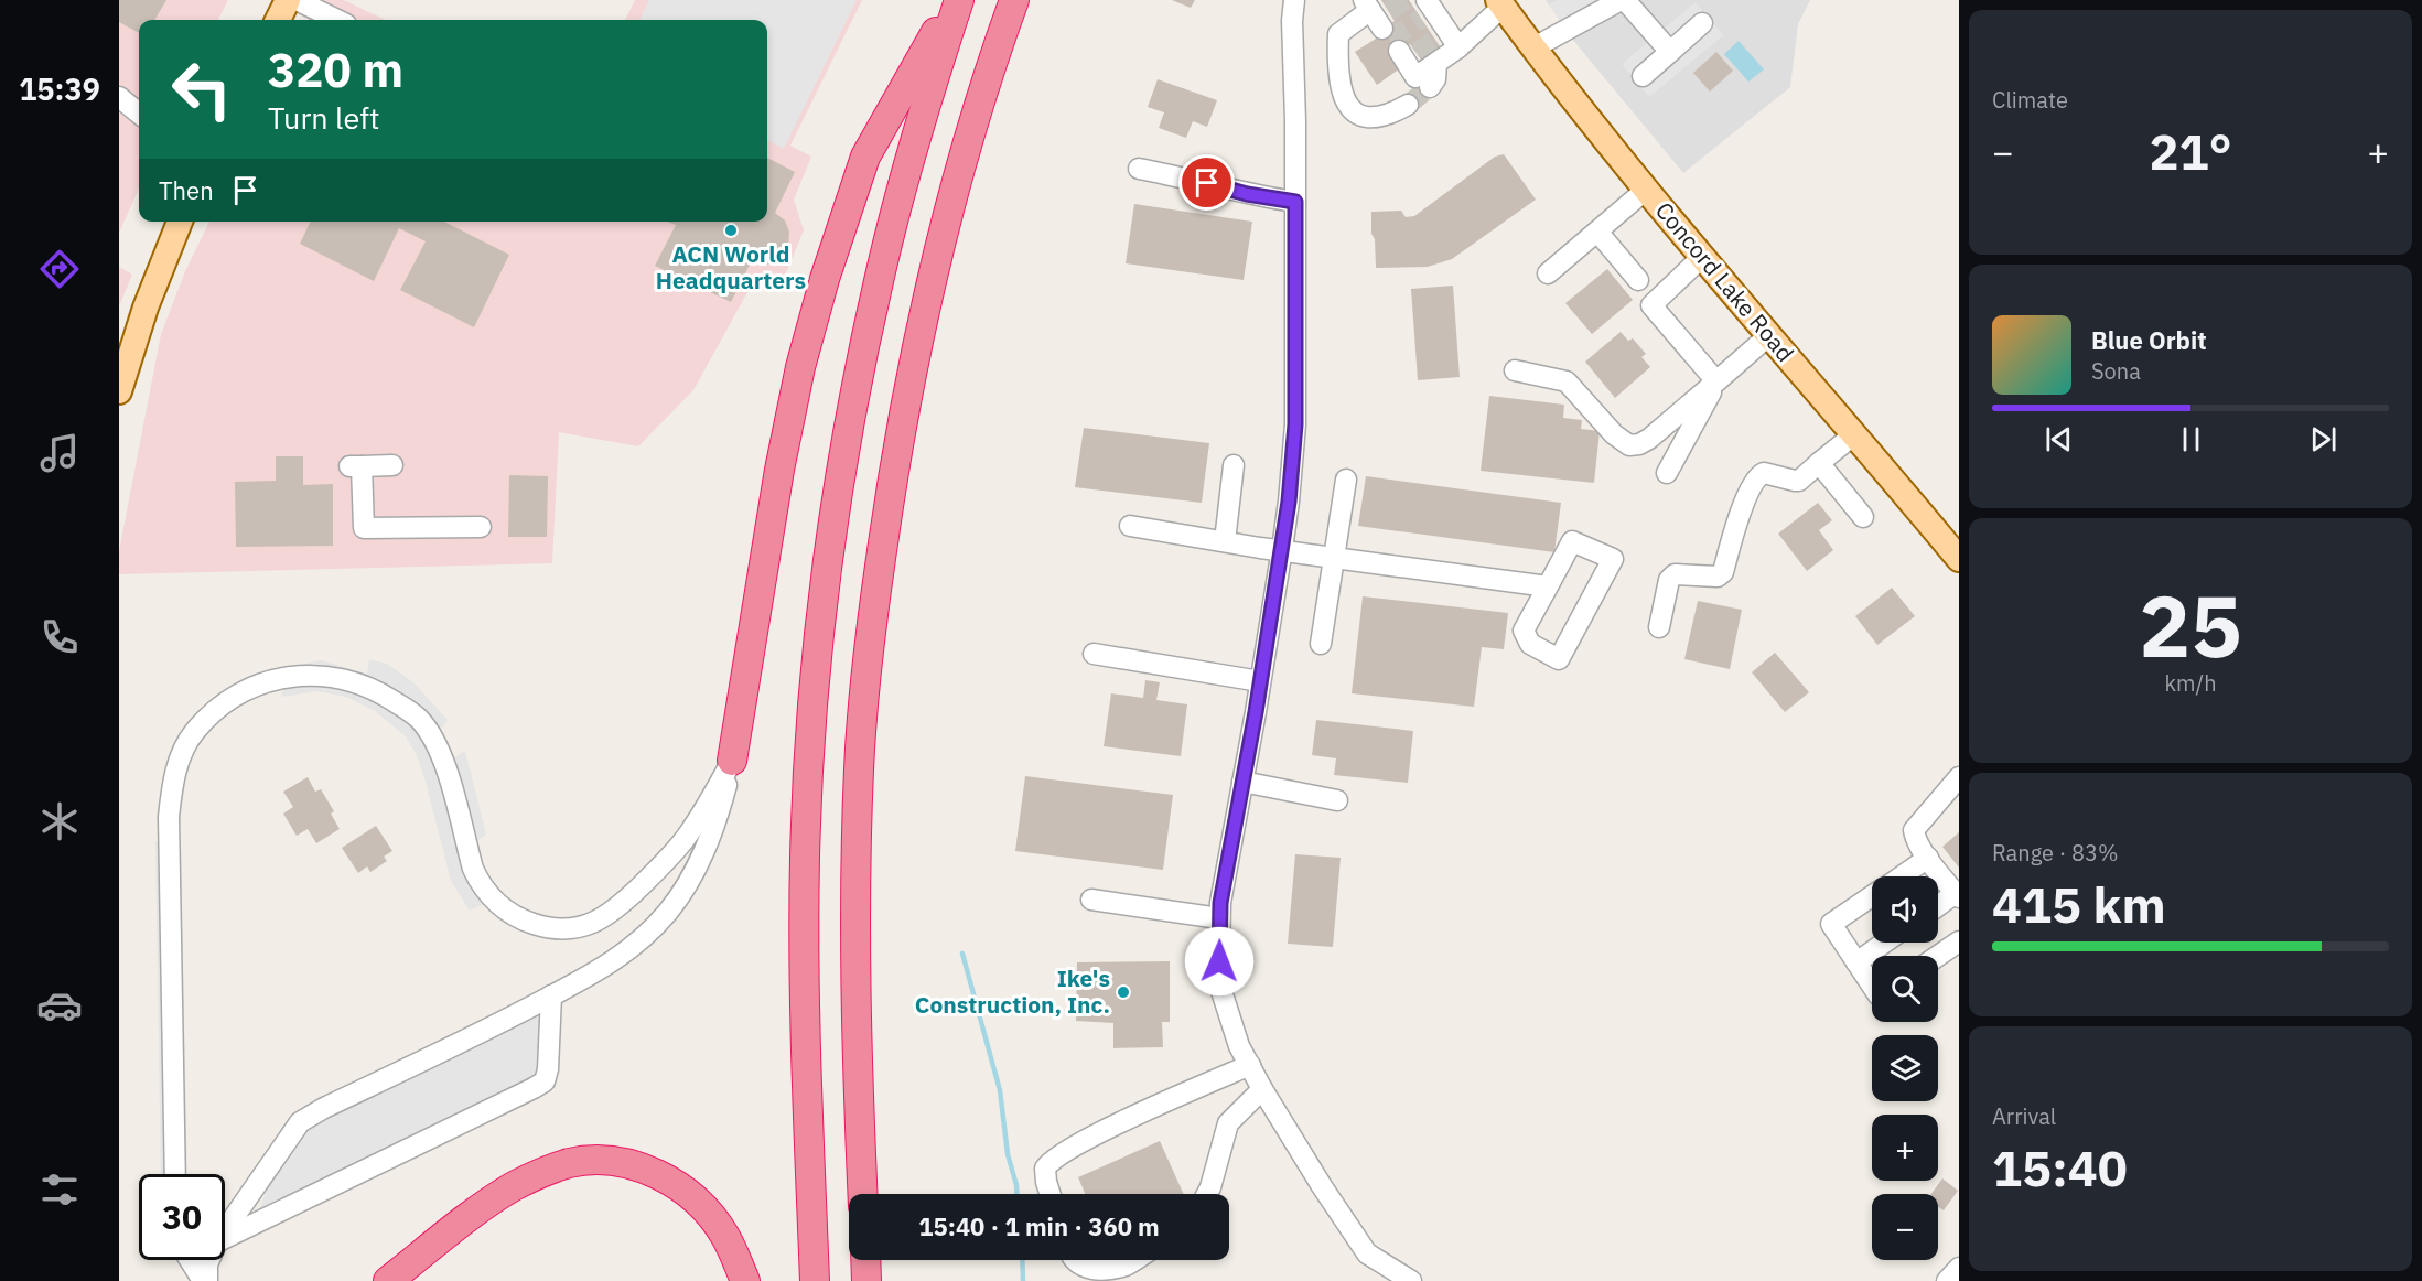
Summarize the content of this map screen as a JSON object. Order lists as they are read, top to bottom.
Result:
{
  "streets": {
    "main road": ["Concord Lake Road"]
  },
  "places": ["ACN World Headquarters", "Ike's Construction, Inc."],
  "page": {
    "tabs": "15:39",
    "tile": [
      "Climate",
      ["25", "km/h"],
      ["Range · 83%", "415 km"],
      ["Arrival", "15:40"]
    ],
    "turn": ["320 m", "Turn left"],
    "heat": ["−", "21°", "+"],
    "then": "Then",
    "song": ["Blue Orbit", "Sona"],
    "map_buttons": ["+", "−"],
    "limit": "30",
    "trip": "15:40 · 1 min · 360 m"
  }
}
